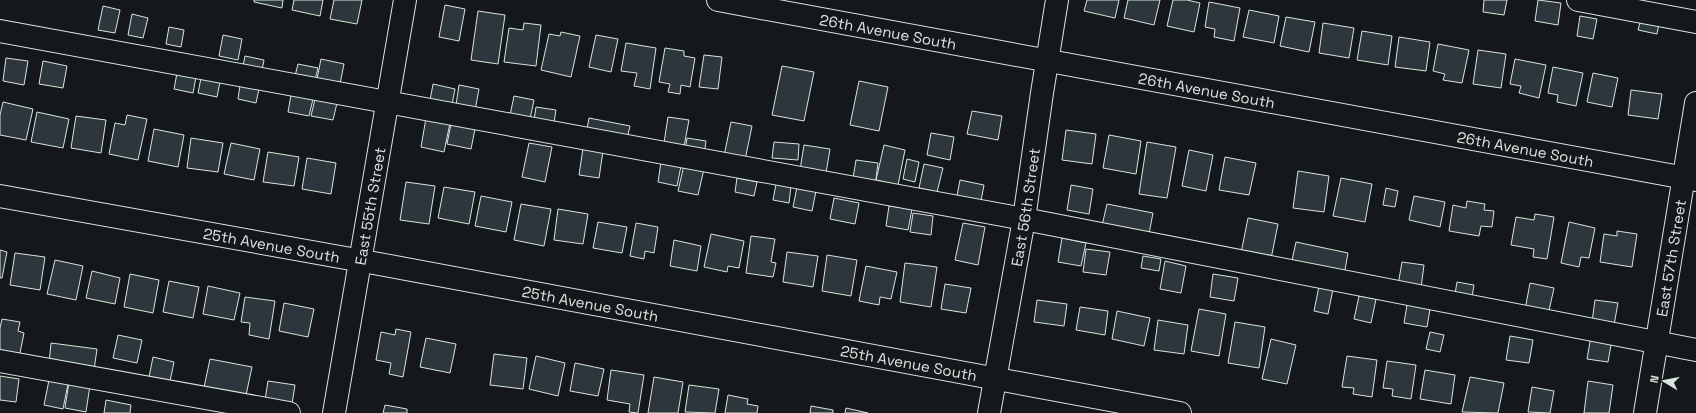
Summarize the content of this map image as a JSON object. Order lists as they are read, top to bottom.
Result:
{
  "streets": {
    "street": [
      "26th Avenue South",
      "East 55th Street",
      "East 56th Street",
      "25th Avenue South",
      "East 57th Street"
    ]
  },
  "crossings": [
    ["26th Avenue South", "East 56th Street"],
    ["26th Avenue South", "East 57th Street"],
    ["East 55th Street", "25th Avenue South"],
    ["East 56th Street", "25th Avenue South"]
  ],
  "north": "left"
}
